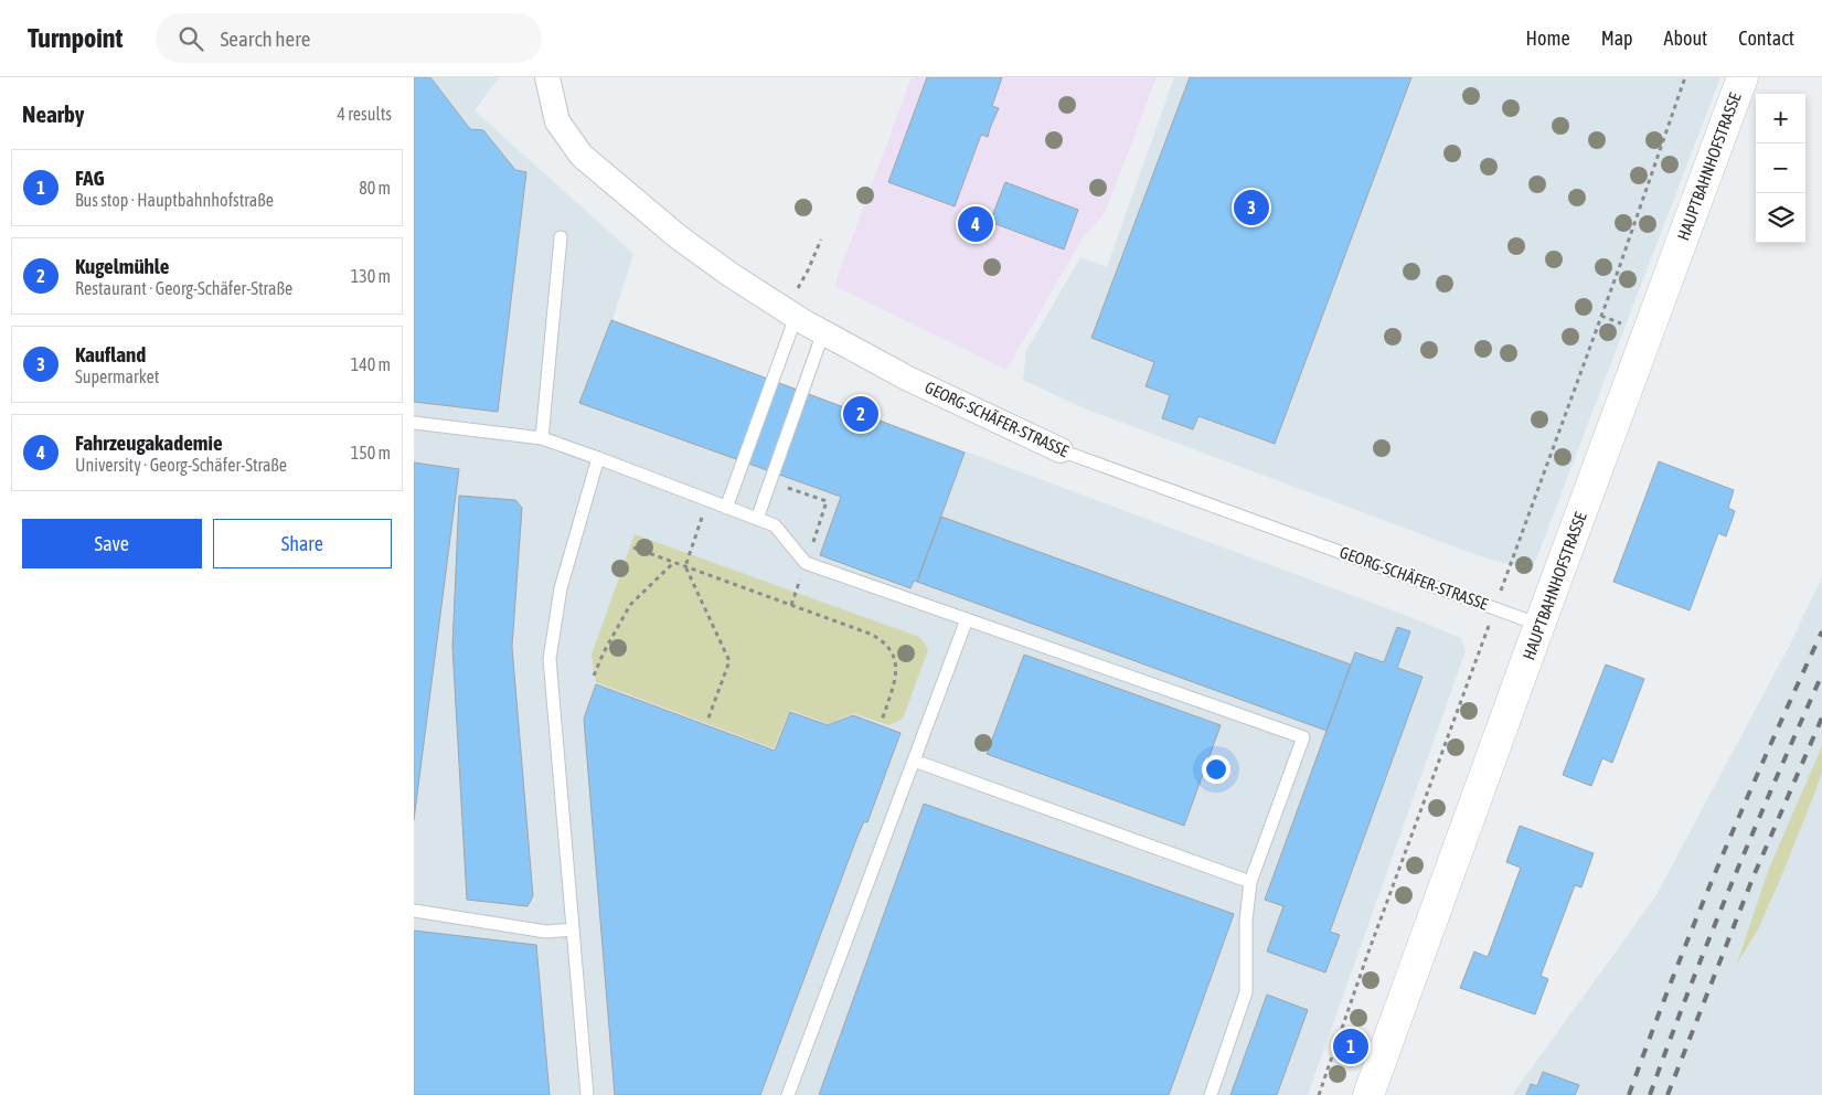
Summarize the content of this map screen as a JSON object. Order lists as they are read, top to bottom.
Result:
{
  "streets": {
    "street": ["HAUPTBAHNHOFSTRASSE", "GEORG-SCHÄFER-STRASSE"]
  },
  "crossings": [
    ["HAUPTBAHNHOFSTRASSE", "GEORG-SCHÄFER-STRASSE"]
  ],
  "page": {
    "header": "Turnpoint",
    "search": "Search here",
    "nav": [
      "Home",
      "Map",
      "About",
      "Contact"
    ],
    "heading": ["Nearby", "4 results"],
    "map_buttons": ["+", "−"],
    "list": [
      {
        "mark": "1",
        "name": "FAG",
        "note": "Bus stop · Hauptbahnhofstraße",
        "value": "80 m"
      },
      {
        "mark": "2",
        "name": "Kugelmühle",
        "note": "Restaurant · Georg-Schäfer-Straße",
        "value": "130 m"
      },
      {
        "mark": "3",
        "name": "Kaufland",
        "note": "Supermarket",
        "value": "140 m"
      },
      {
        "mark": "4",
        "name": "Fahrzeugakademie",
        "note": "University · Georg-Schäfer-Straße",
        "value": "150 m"
      }
    ],
    "pins": [
      "3",
      "4",
      "2",
      "1"
    ],
    "buttons": ["Save", "Share"]
  }
}
